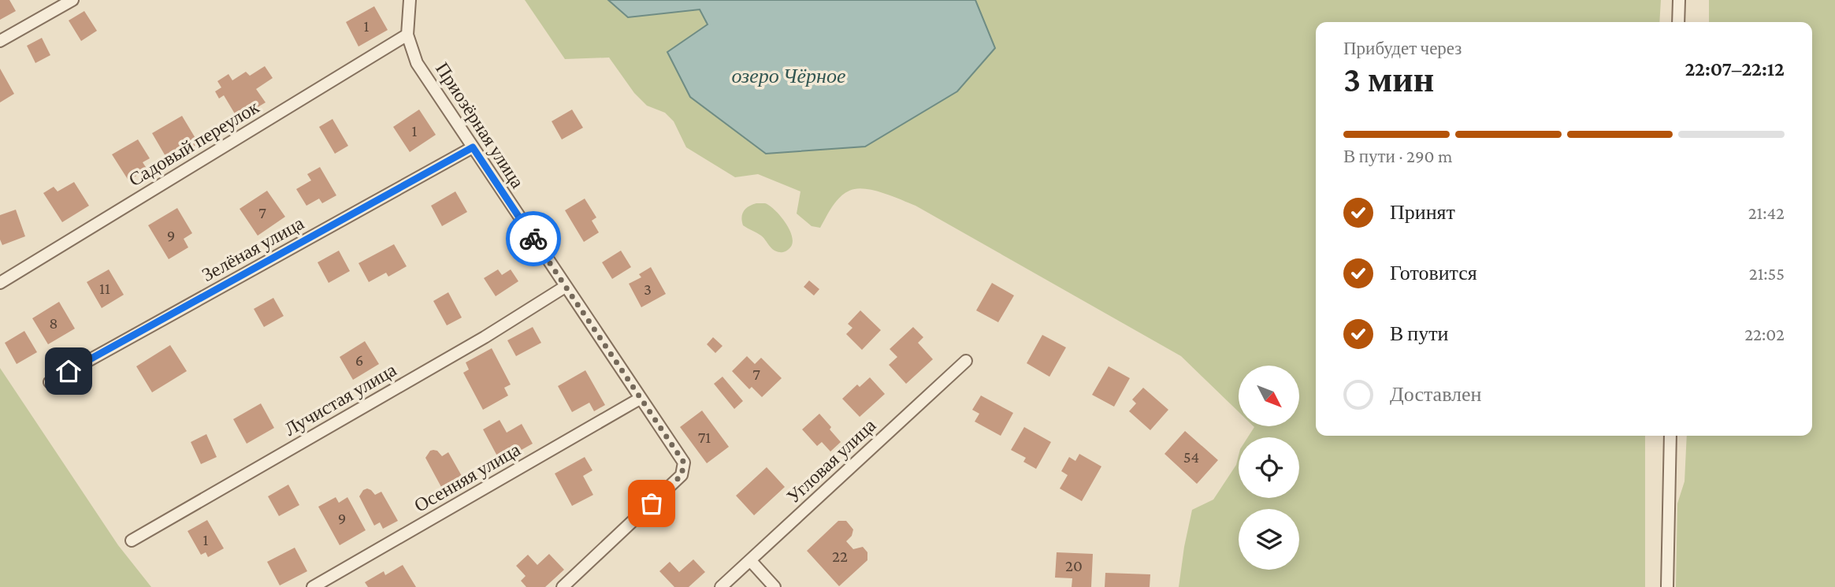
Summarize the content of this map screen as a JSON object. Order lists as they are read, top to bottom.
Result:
{
  "streets": {
    "street": [
      "Приозёрная улица",
      "Садовый переулок",
      "Зелёная улица",
      "Лучистая улица",
      "Угловая улица",
      "Осенняя улица"
    ]
  },
  "crossings": [
    ["Приозёрная улица", "Садовый переулок"],
    ["Приозёрная улица", "Зелёная улица"],
    ["Приозёрная улица", "Лучистая улица"],
    ["Приозёрная улица", "Осенняя улица"]
  ],
  "water": ["озеро Чёрное"],
  "house_numbers": [
    "1",
    "1",
    "7",
    "9",
    "11",
    "3",
    "8",
    "6",
    "7",
    "71",
    "54",
    "9",
    "1",
    "22",
    "20"
  ],
  "north": "bottom right",
  "page": {
    "heading": ["3 мин", "Прибудет через", "22:07–22:12"],
    "bar": "В пути · 290 m",
    "list": [
      ["Принят", "21:42"],
      ["Готовится", "21:55"],
      ["В пути", "22:02"],
      "Доставлен"
    ]
  }
}
